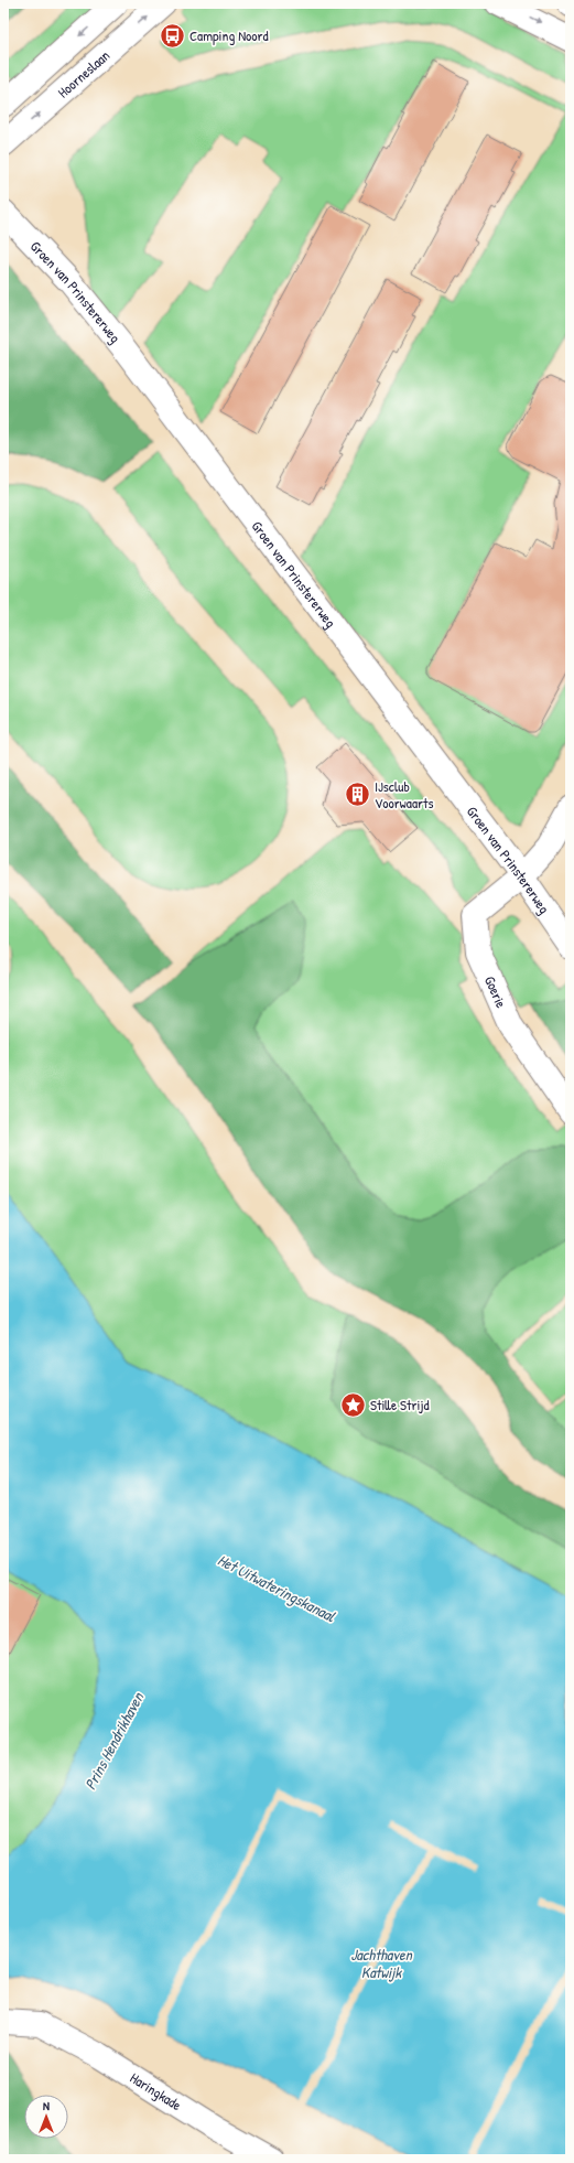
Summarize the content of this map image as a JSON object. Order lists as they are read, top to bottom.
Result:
{
  "streets": {
    "street": [
      "Hoorneslaan",
      "Groen van Prinstererweg",
      "Goerie",
      "Haringkade"
    ]
  },
  "crossings": [
    ["Groen van Prinstererweg", "Goerie"]
  ],
  "water": ["Het Uitwateringskanaal", "Prins Hendrikhaven", "Jachthaven Katwijk"],
  "places": {
    "bus stop": ["Camping Noord"],
    "building": ["IJsclub Voorwaarts"],
    "place": ["Stille Strijd"]
  },
  "north": "top"
}
